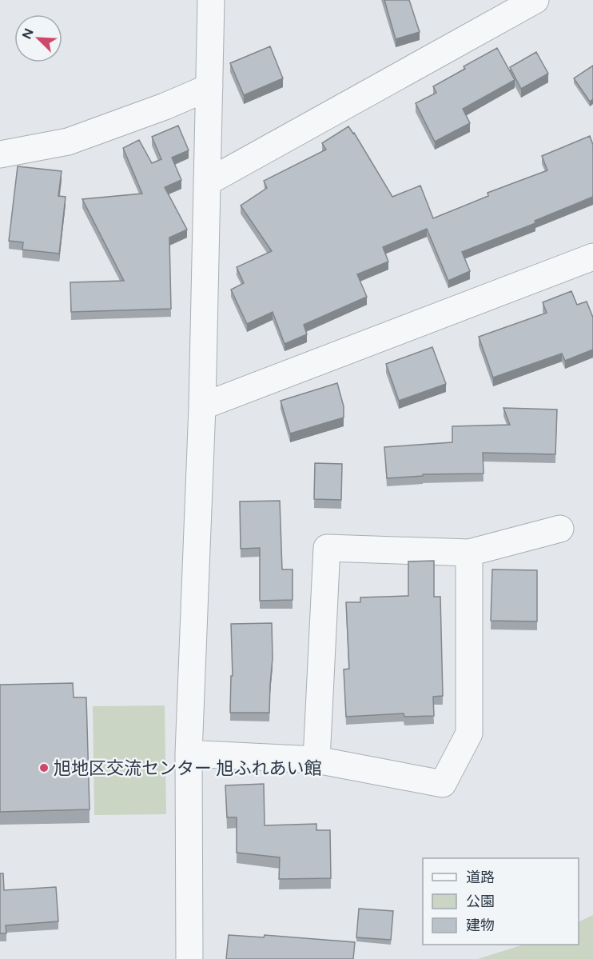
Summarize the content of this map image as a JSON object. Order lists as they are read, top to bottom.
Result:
{
  "places": ["旭地区交流センター 旭ふれあい館"],
  "legend": ["道路", "公園", "建物"],
  "north": "top left"
}
